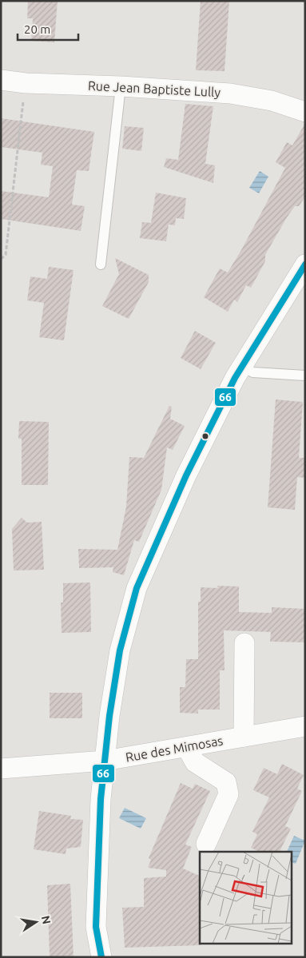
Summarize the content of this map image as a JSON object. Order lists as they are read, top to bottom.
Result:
{
  "streets": {
    "street": ["Rue Jean Baptiste Lully", "Rue des Mimosas"]
  },
  "lines": ["transit line 66"],
  "scale_bar": "20 m",
  "north": "right"
}
